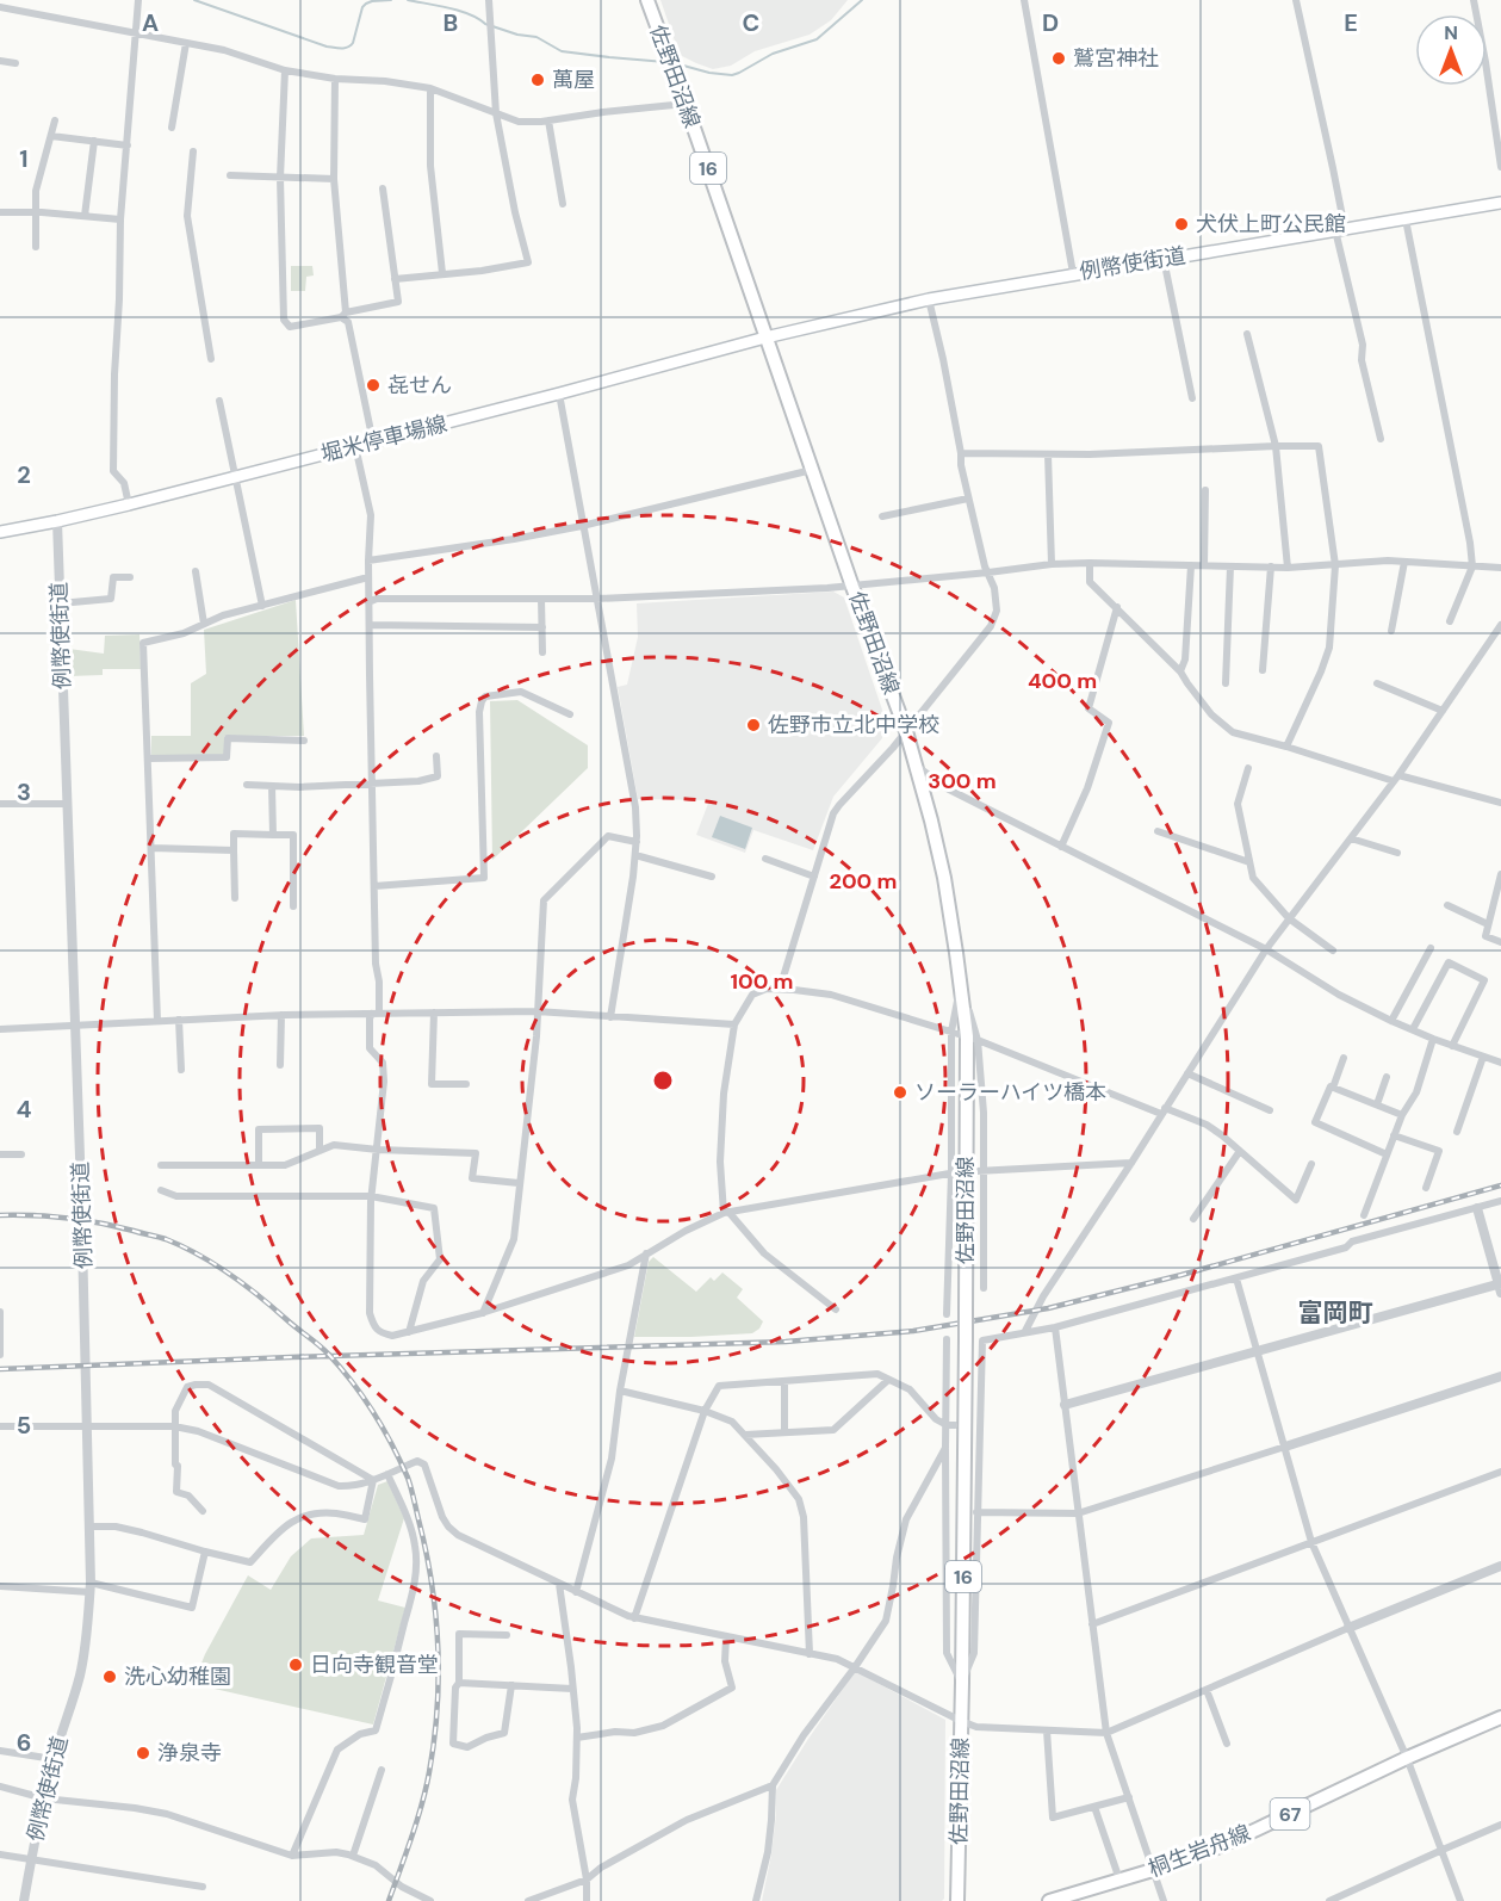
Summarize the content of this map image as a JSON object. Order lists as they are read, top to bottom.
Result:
{
  "streets": {
    "main road": [
      "佐野田沼線",
      "16",
      "例幣使街道",
      "堀米停車場線",
      "67",
      "桐生岩舟線"
    ]
  },
  "crossings": [
    ["佐野田沼線", "例幣使街道"],
    ["佐野田沼線", "堀米停車場線"],
    ["例幣使街道", "堀米停車場線"]
  ],
  "districts": ["富岡町"],
  "places": [
    "鷲宮神社",
    "萬屋",
    "犬伏上町公民館",
    "㐂せん",
    "佐野市立北中学校",
    "ソーラーハイツ橋本",
    "日向寺観音堂",
    "洗心幼稚園",
    "浄泉寺"
  ],
  "north": "top",
  "grid": {
    "columns": [
      "A",
      "B",
      "C",
      "D",
      "E"
    ],
    "rows": [
      "1",
      "2",
      "3",
      "4",
      "5",
      "6"
    ]
  },
  "rings": [
    "400 m",
    "300 m",
    "200 m",
    "100 m"
  ]
}
